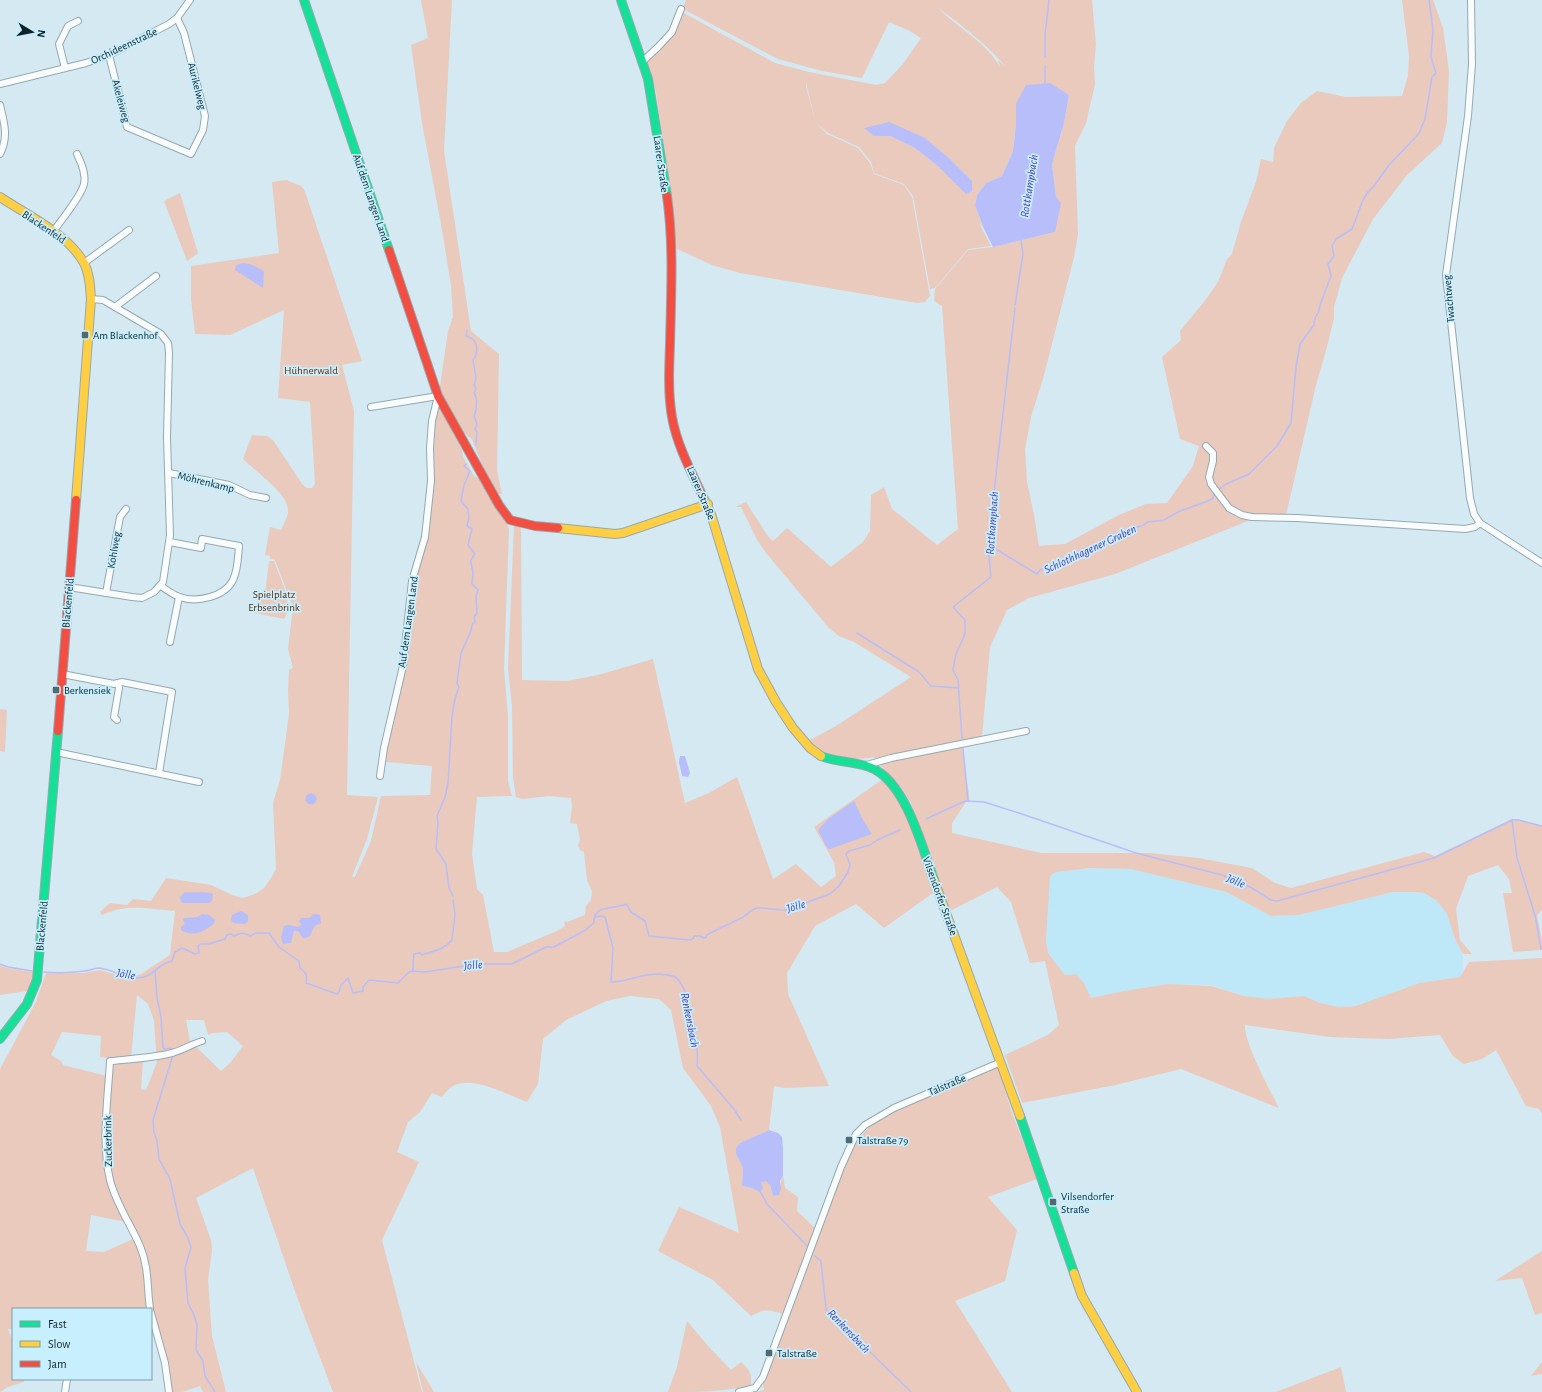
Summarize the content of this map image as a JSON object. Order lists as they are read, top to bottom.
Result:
{
  "streets": {
    "street": [
      "Orchideenstraße",
      "Aurikelweg",
      "Akeleiweg",
      "Laarer Straße",
      "Auf dem Langen Land",
      "Blackenfeld",
      "Twachtweg",
      "Möhrenkamp",
      "Kohlweg",
      "Vilsendorfer Straße",
      "Talstraße",
      "Zuckerbrink"
    ]
  },
  "crossings": [
    ["Orchideenstraße", "Aurikelweg"],
    ["Orchideenstraße", "Akeleiweg"],
    ["Aurikelweg", "Akeleiweg"],
    ["Laarer Straße", "Auf dem Langen Land"],
    ["Laarer Straße", "Vilsendorfer Straße"],
    ["Vilsendorfer Straße", "Talstraße"]
  ],
  "water": [
    "Rottkampbach",
    "Schlothhagener Graben",
    "Jölle",
    "Renkensbach"
  ],
  "parks": ["Hühnerwald", "Spielplatz Erbsenbrink"],
  "places": {
    "transit": [
      "Am Blackenhof",
      "Berkensiek",
      "Talstraße 79",
      "Vilsendorfer Straße",
      "Talstraße"
    ]
  },
  "legend": ["Fast", "Slow", "Jam"],
  "north": "right"
}
